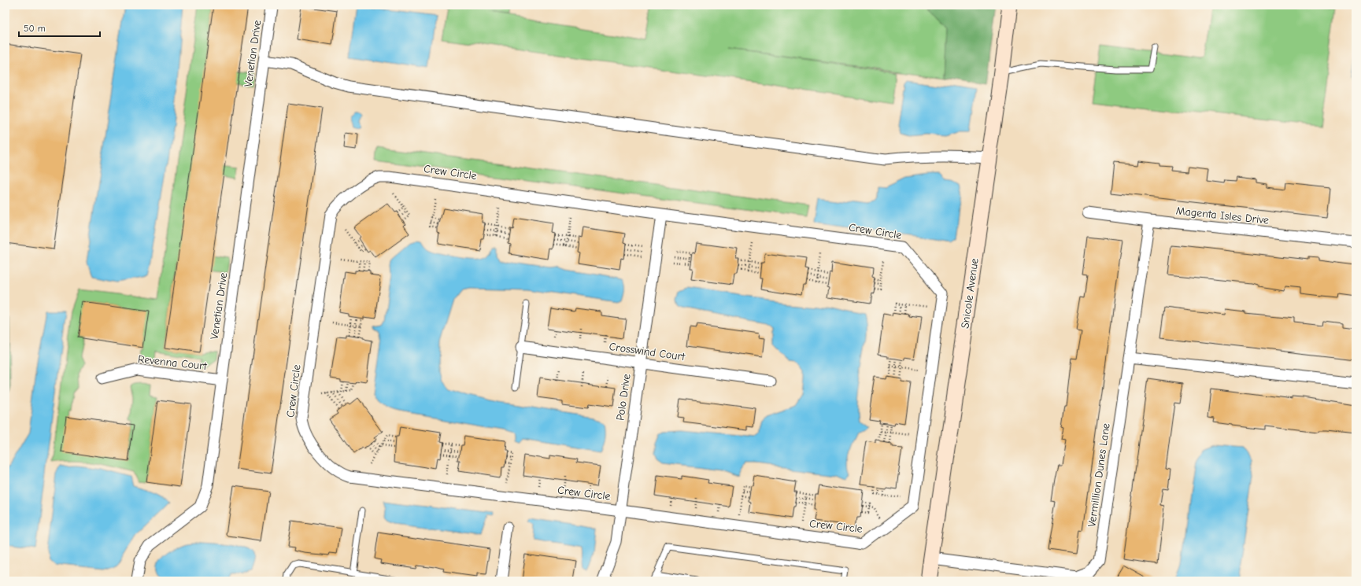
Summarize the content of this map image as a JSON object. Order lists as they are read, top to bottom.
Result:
{
  "streets": {
    "street": [
      "Venetian Drive",
      "Crew Circle",
      "Magenta Isles Drive",
      "Snicole Avenue",
      "Crosswind Court",
      "Revenna Court",
      "Polo Drive",
      "Vermillion Dunes Lane"
    ]
  },
  "crossings": [
    ["Venetian Drive", "Revenna Court"],
    ["Crew Circle", "Polo Drive"],
    ["Magenta Isles Drive", "Vermillion Dunes Lane"],
    ["Snicole Avenue", "Vermillion Dunes Lane"],
    ["Crosswind Court", "Polo Drive"]
  ],
  "scale_bar": "50 m"
}
